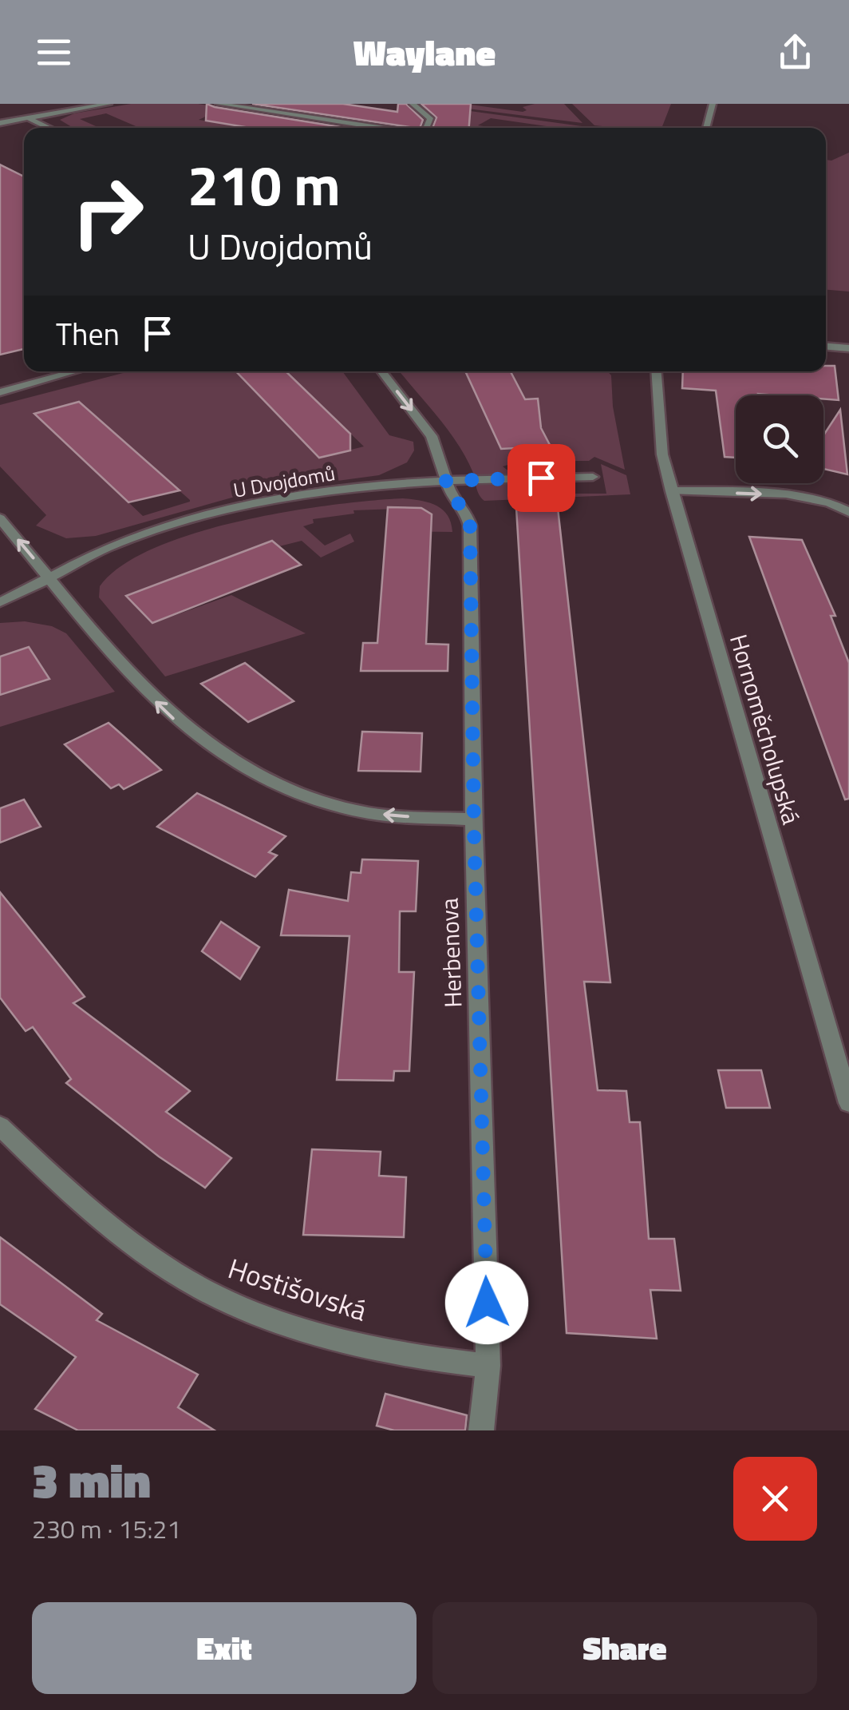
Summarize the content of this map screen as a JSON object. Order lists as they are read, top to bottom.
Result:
{
  "streets": {
    "street": [
      "U Dvojdomů",
      "Hornoměcholupská",
      "Herbenova",
      "Hostišovská"
    ]
  },
  "crossings": [
    ["U Dvojdomů", "Herbenova"],
    ["Herbenova", "Hostišovská"]
  ],
  "page": {
    "header": "Waylane",
    "turn": ["210 m", "U Dvojdomů"],
    "then": "Then",
    "heading": ["3 min", "230 m · 15:21"],
    "buttons": ["Exit", "Share"]
  }
}
